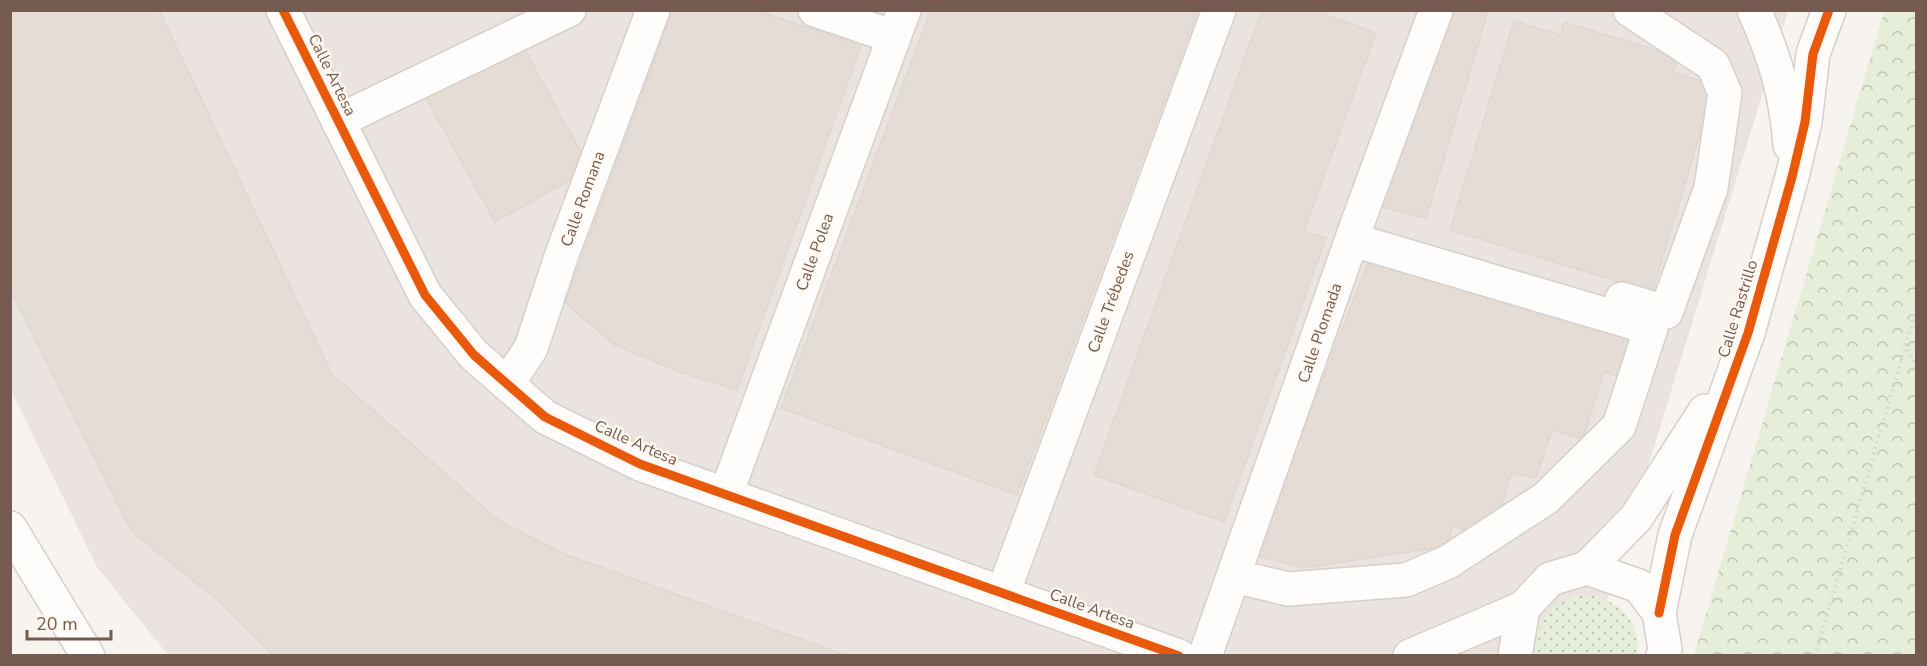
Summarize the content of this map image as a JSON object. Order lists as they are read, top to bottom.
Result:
{
  "streets": {
    "street": [
      "Calle Artesa",
      "Calle Romana",
      "Calle Polea",
      "Calle Trébedes",
      "Calle Rastrillo",
      "Calle Plomada"
    ]
  },
  "crossings": [
    ["Calle Artesa", "Calle Romana"],
    ["Calle Artesa", "Calle Polea"],
    ["Calle Artesa", "Calle Trébedes"]
  ],
  "scale_bar": "20 m"
}
